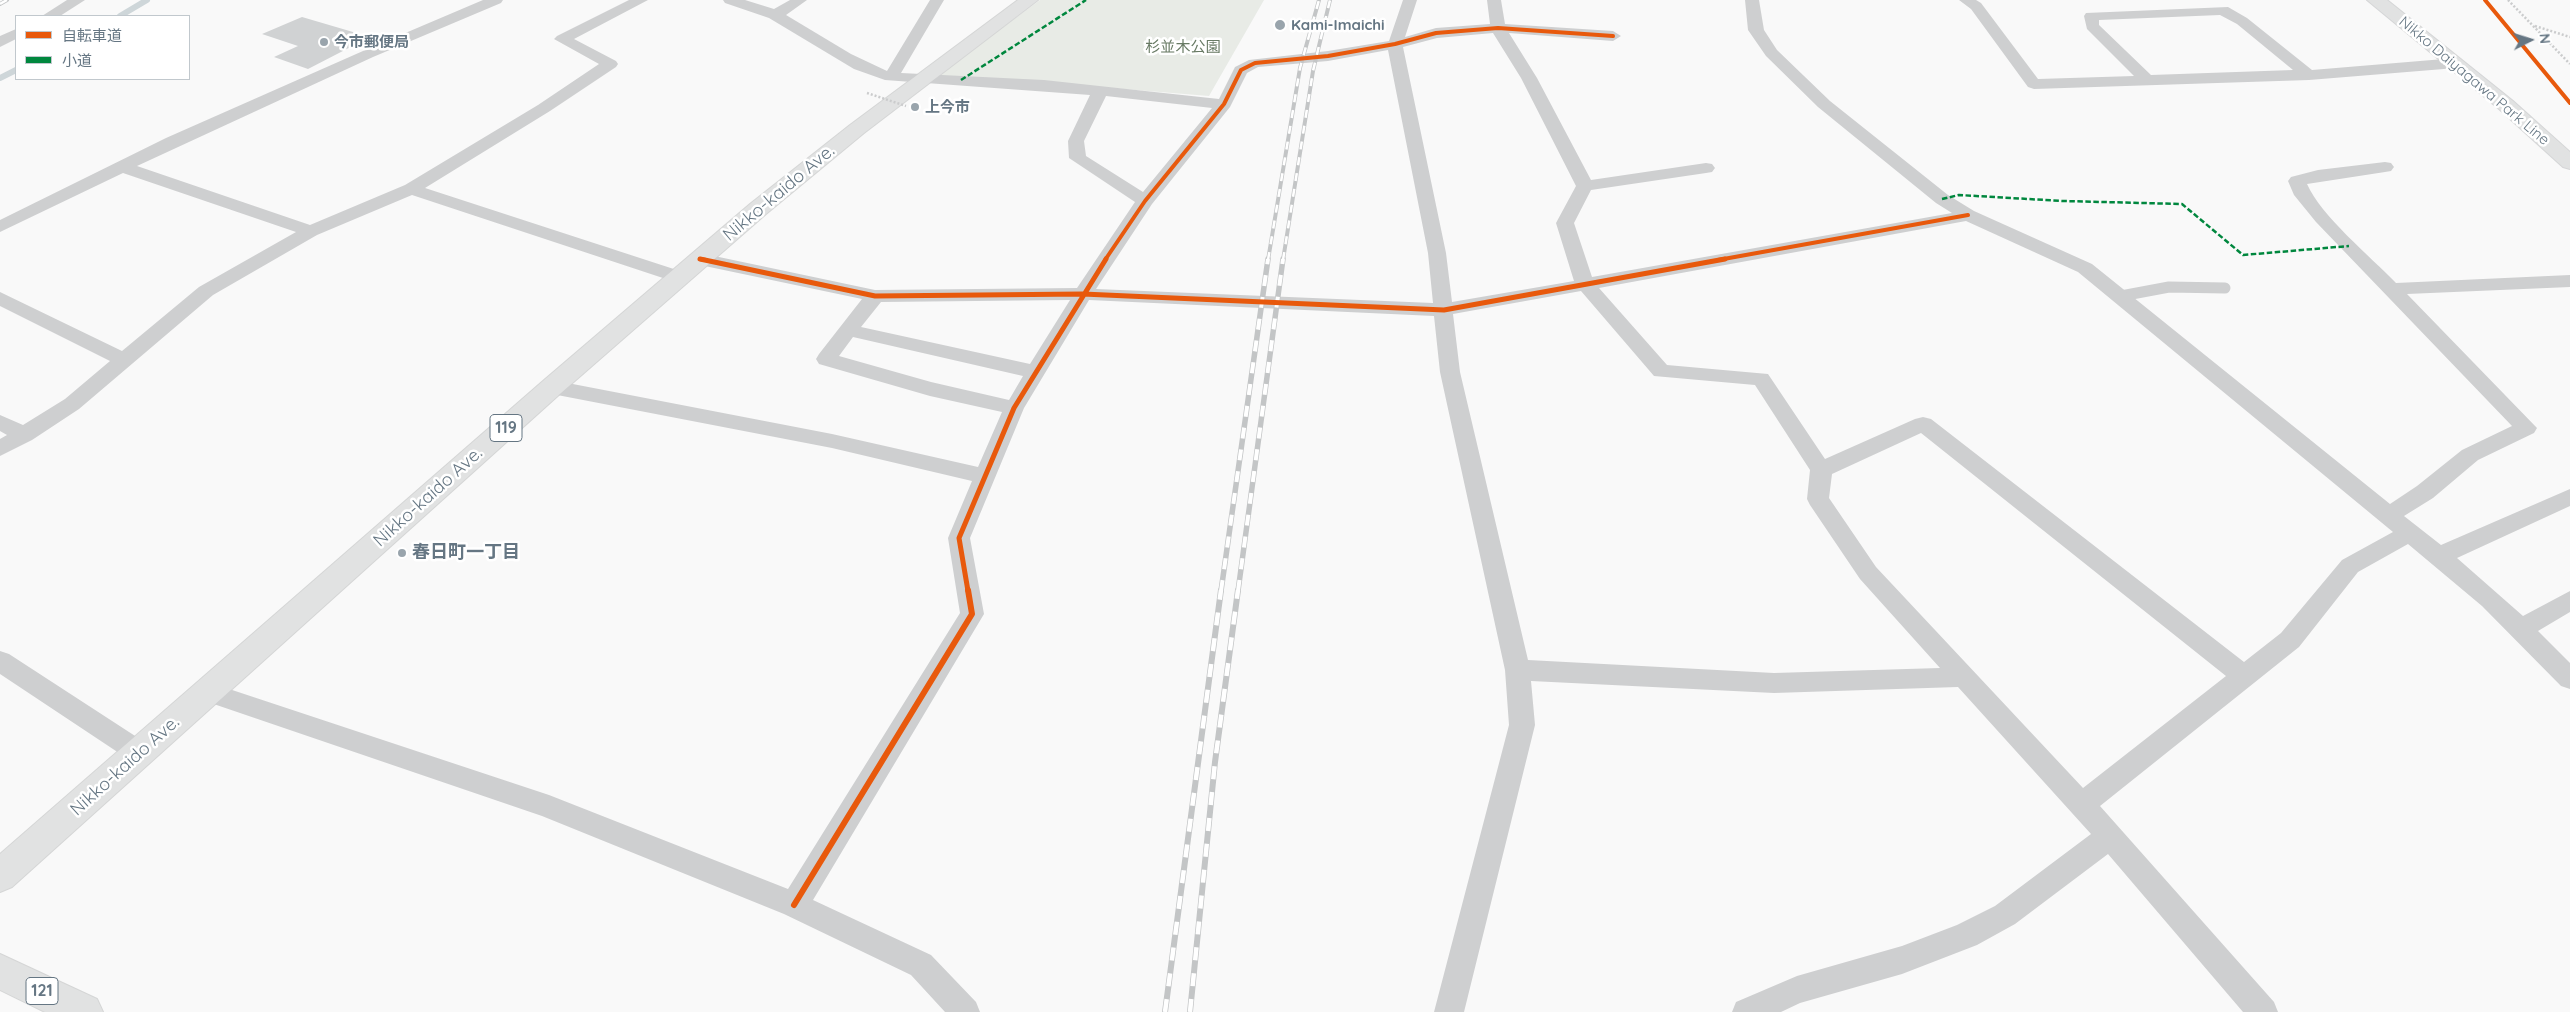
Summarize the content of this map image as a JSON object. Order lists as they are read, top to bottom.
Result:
{
  "streets": {
    "main road": [
      "Nikko Daiyagawa Park Line",
      "Nikko-kaido Ave.",
      "119",
      "121"
    ]
  },
  "parks": ["杉並木公園"],
  "places": [
    "Kami-Imaichi",
    "今市郵便局",
    "上今市",
    "春日町一丁目"
  ],
  "legend": ["自転車道", "小道"],
  "north": "right"
}
